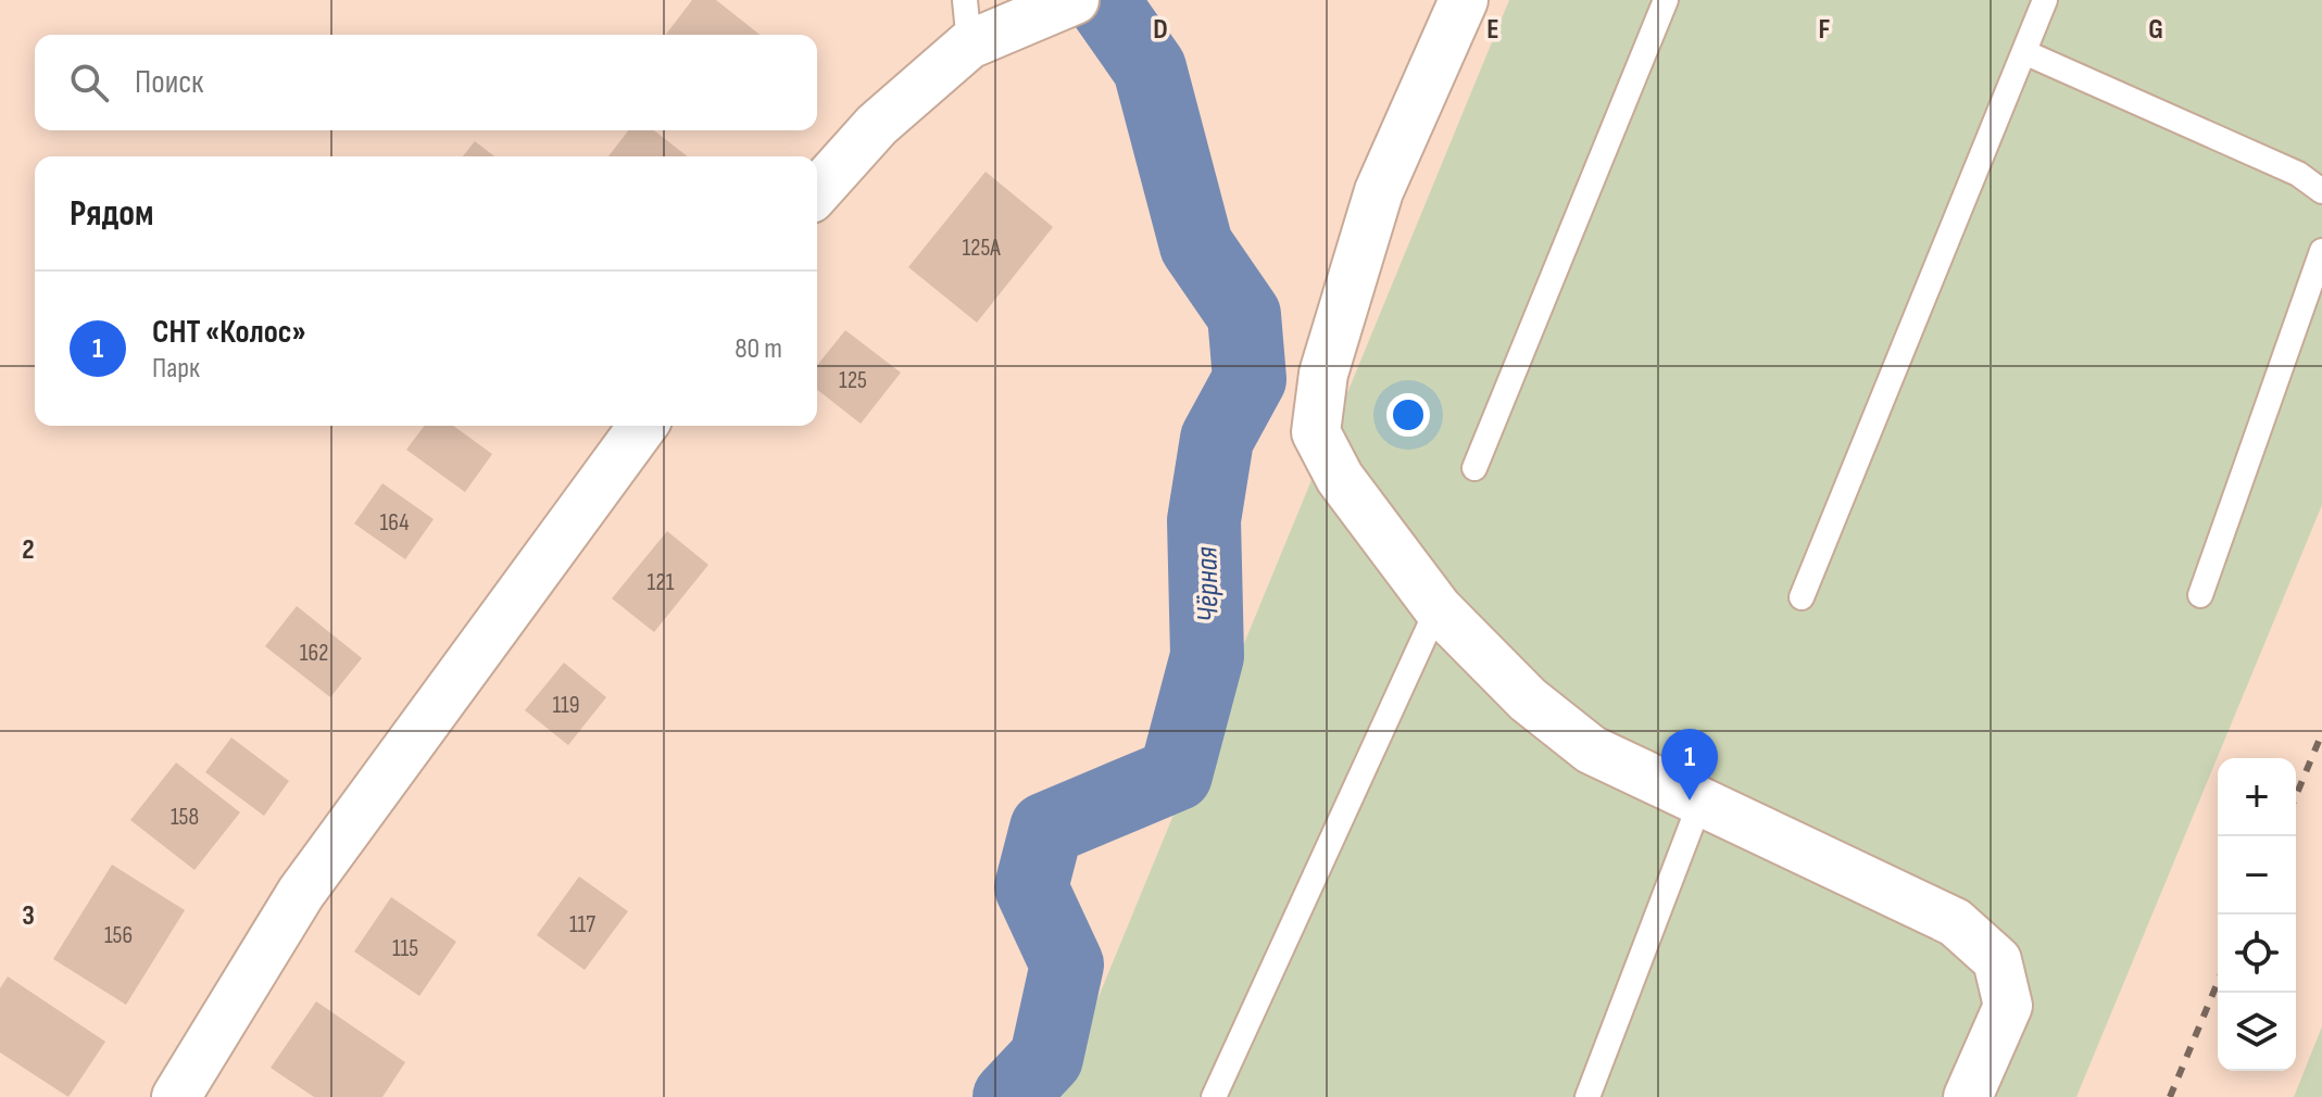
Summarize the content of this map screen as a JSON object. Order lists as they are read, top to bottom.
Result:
{
  "water": ["Чёрная"],
  "house_numbers": [
    "125А",
    "125",
    "164",
    "121",
    "162",
    "119",
    "158",
    "117",
    "156",
    "115"
  ],
  "page": {
    "search": "Поиск",
    "heading": "Рядом",
    "list": [
      {
        "mark": "1",
        "name": "СНТ «Колос»",
        "note": "Парк",
        "value": "80 m"
      }
    ],
    "pins": "1",
    "map_buttons": ["+", "−"]
  },
  "grid": {
    "columns": [
      "D",
      "E",
      "F",
      "G"
    ],
    "rows": ["2", "3"]
  }
}
